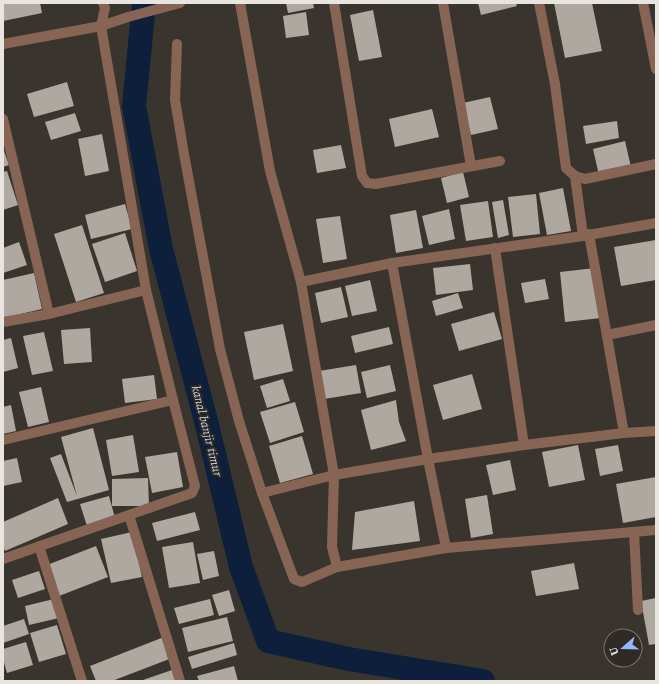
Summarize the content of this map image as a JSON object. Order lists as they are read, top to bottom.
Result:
{
  "water": ["kanal banjir timur"],
  "north": "left"
}
